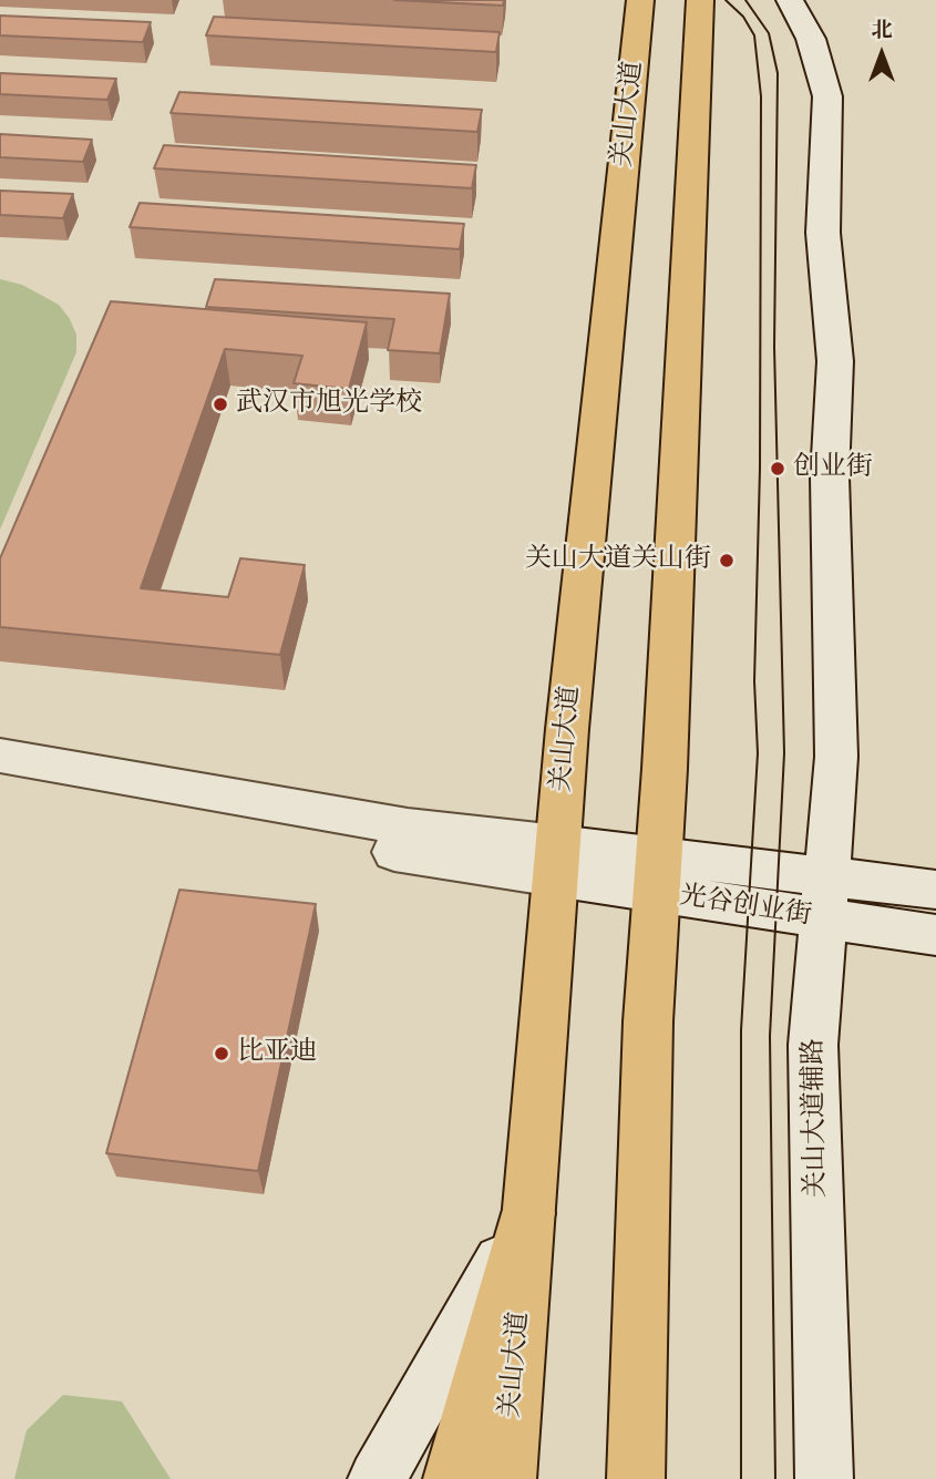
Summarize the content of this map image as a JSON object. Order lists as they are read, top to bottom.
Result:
{
  "streets": {
    "main road": ["关山大道", "光谷创业街", "关山大道辅路"]
  },
  "crossings": [
    ["关山大道", "光谷创业街"],
    ["光谷创业街", "关山大道辅路"]
  ],
  "places": [
    "武汉市旭光学校",
    "创业街",
    "关山大道关山街",
    "比亚迪"
  ],
  "north": "top"
}
